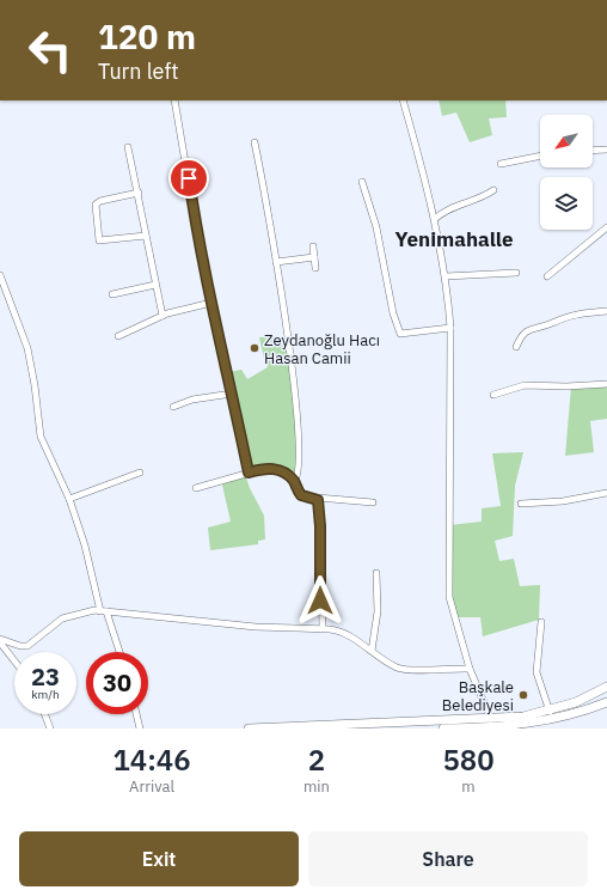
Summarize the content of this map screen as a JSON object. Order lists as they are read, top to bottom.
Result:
{
  "districts": ["Yenimahalle"],
  "places": ["Zeydanoğlu Hacı Hasan Camii", "Başkale Belediyesi"],
  "north": "bottom left",
  "page": {
    "turn": ["120 m", "Turn left"],
    "speed": "23 km/h",
    "limit": "30",
    "eta": [
      "14:46",
      "Arrival",
      "2",
      "min",
      "580",
      "m"
    ],
    "buttons": ["Exit", "Share"]
  }
}
